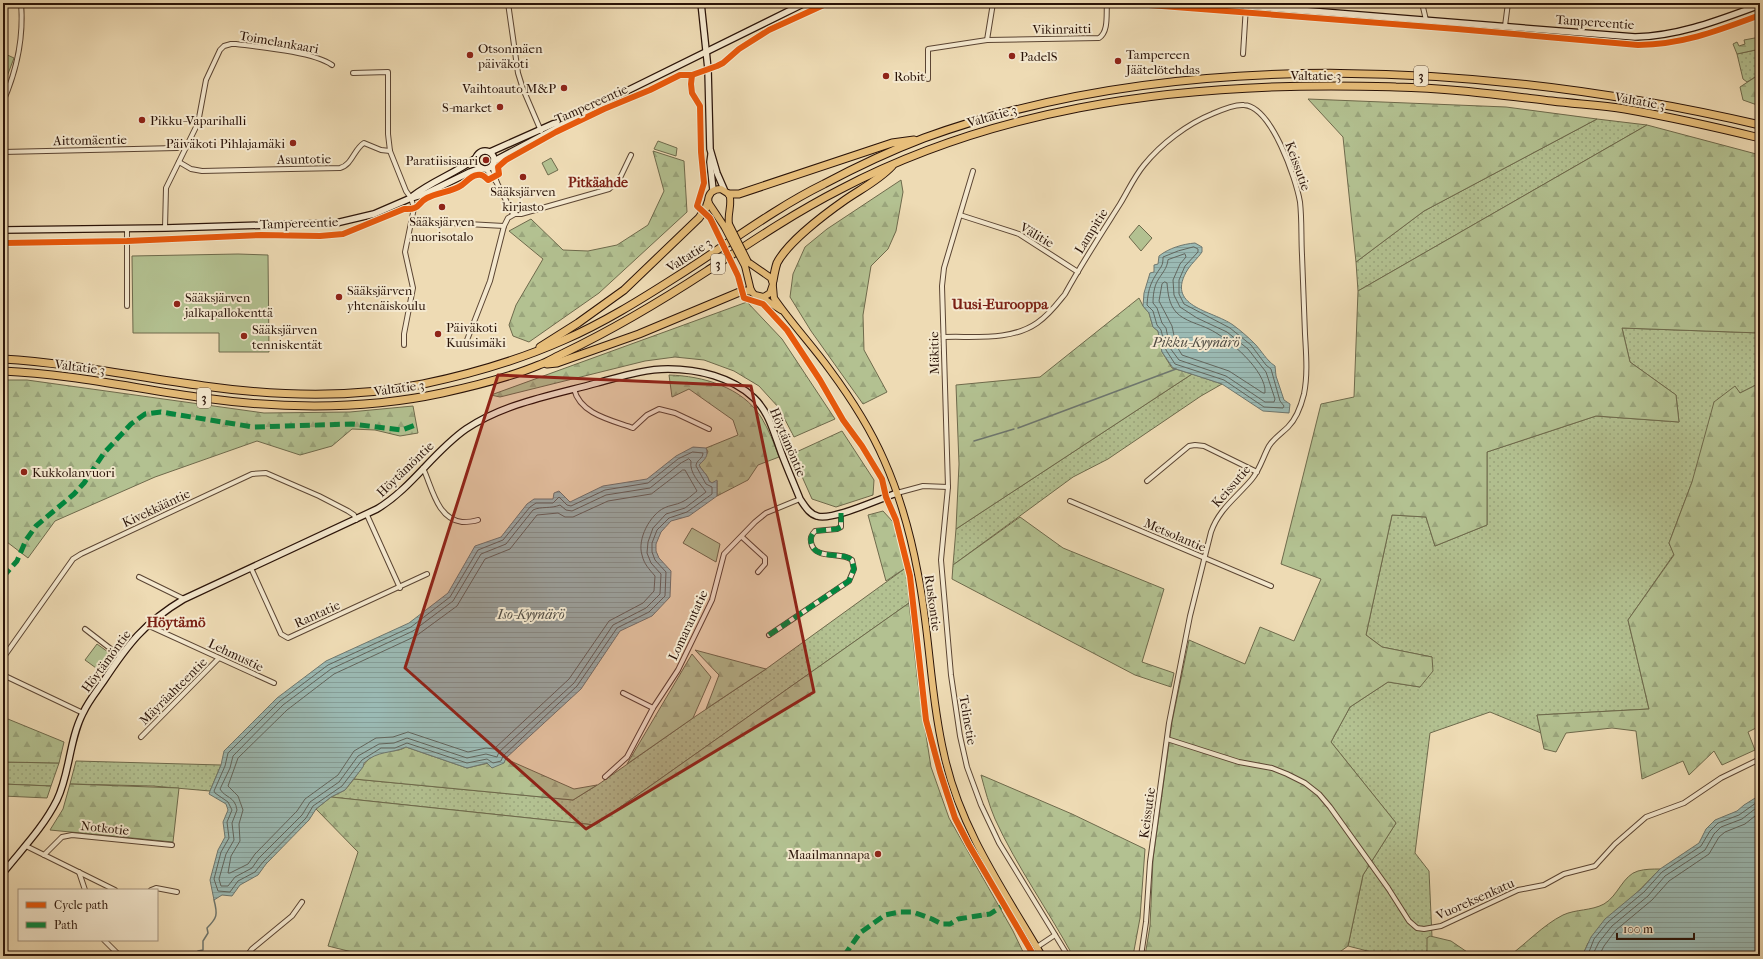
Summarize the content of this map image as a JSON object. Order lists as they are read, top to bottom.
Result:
{
  "streets": {
    "highway": ["Valtatie 3", "3"],
    "main road": ["Tampereentie", "Höytämöntie", "Ruskontie"],
    "street": [
      "Vikinraitti",
      "Toimelankaari",
      "Aittomäentie",
      "Asuntotie",
      "Keissutie",
      "Lampitie",
      "Välitie",
      "Mäkitie",
      "Kivekkääntie",
      "Metsolantie",
      "Rantatie",
      "Lomarantatie",
      "Lehmustie",
      "Mäyräahteentie",
      "Telinetie",
      "Notkotie",
      "Vuoreksenkatu"
    ]
  },
  "crossings": [
    ["Tampereentie", "Toimelankaari"],
    ["Toimelankaari", "Asuntotie"],
    ["Keissutie", "Lampitie"],
    ["Keissutie", "Metsolantie"],
    ["Keissutie", "Vuoreksenkatu"],
    ["Lampitie", "Välitie"],
    ["Lampitie", "Mäkitie"],
    ["Välitie", "Mäkitie"],
    ["Mäkitie", "Telinetie"],
    ["Höytämöntie", "Kivekkääntie"],
    ["Höytämöntie", "Ruskontie"],
    ["Höytämöntie", "Rantatie"],
    ["Höytämöntie", "Lomarantatie"],
    ["Höytämöntie", "Lehmustie"],
    ["Lehmustie", "Mäyräahteentie"]
  ],
  "districts": ["Pitkäahde", "Uusi-Eurooppa", "Höytämö"],
  "water": ["Pikku-Kyynärö", "Iso-Kyynärö"],
  "places": [
    "Otsonmäen päiväkoti",
    "PadelS",
    "Tampereen Jäätelötehdas",
    "Robit",
    "Vaihtoauto M&P",
    "S-market",
    "Pikku-Vaparihalli",
    "Päiväkoti Pihlajamäki",
    "Paratiisisaari",
    "Sääksjärven kirjasto",
    "Sääksjärven nuorisotalo",
    "Sääksjärven yhtenäiskoulu",
    "Sääksjärven jalkapallokenttä",
    "Päiväkoti Kuusimäki",
    "Sääksjärven tenniskentät",
    "Kukkolanvuori",
    "Maailmannapa"
  ],
  "legend": ["Cycle path", "Path"],
  "scale_bar": "100 m"
}
